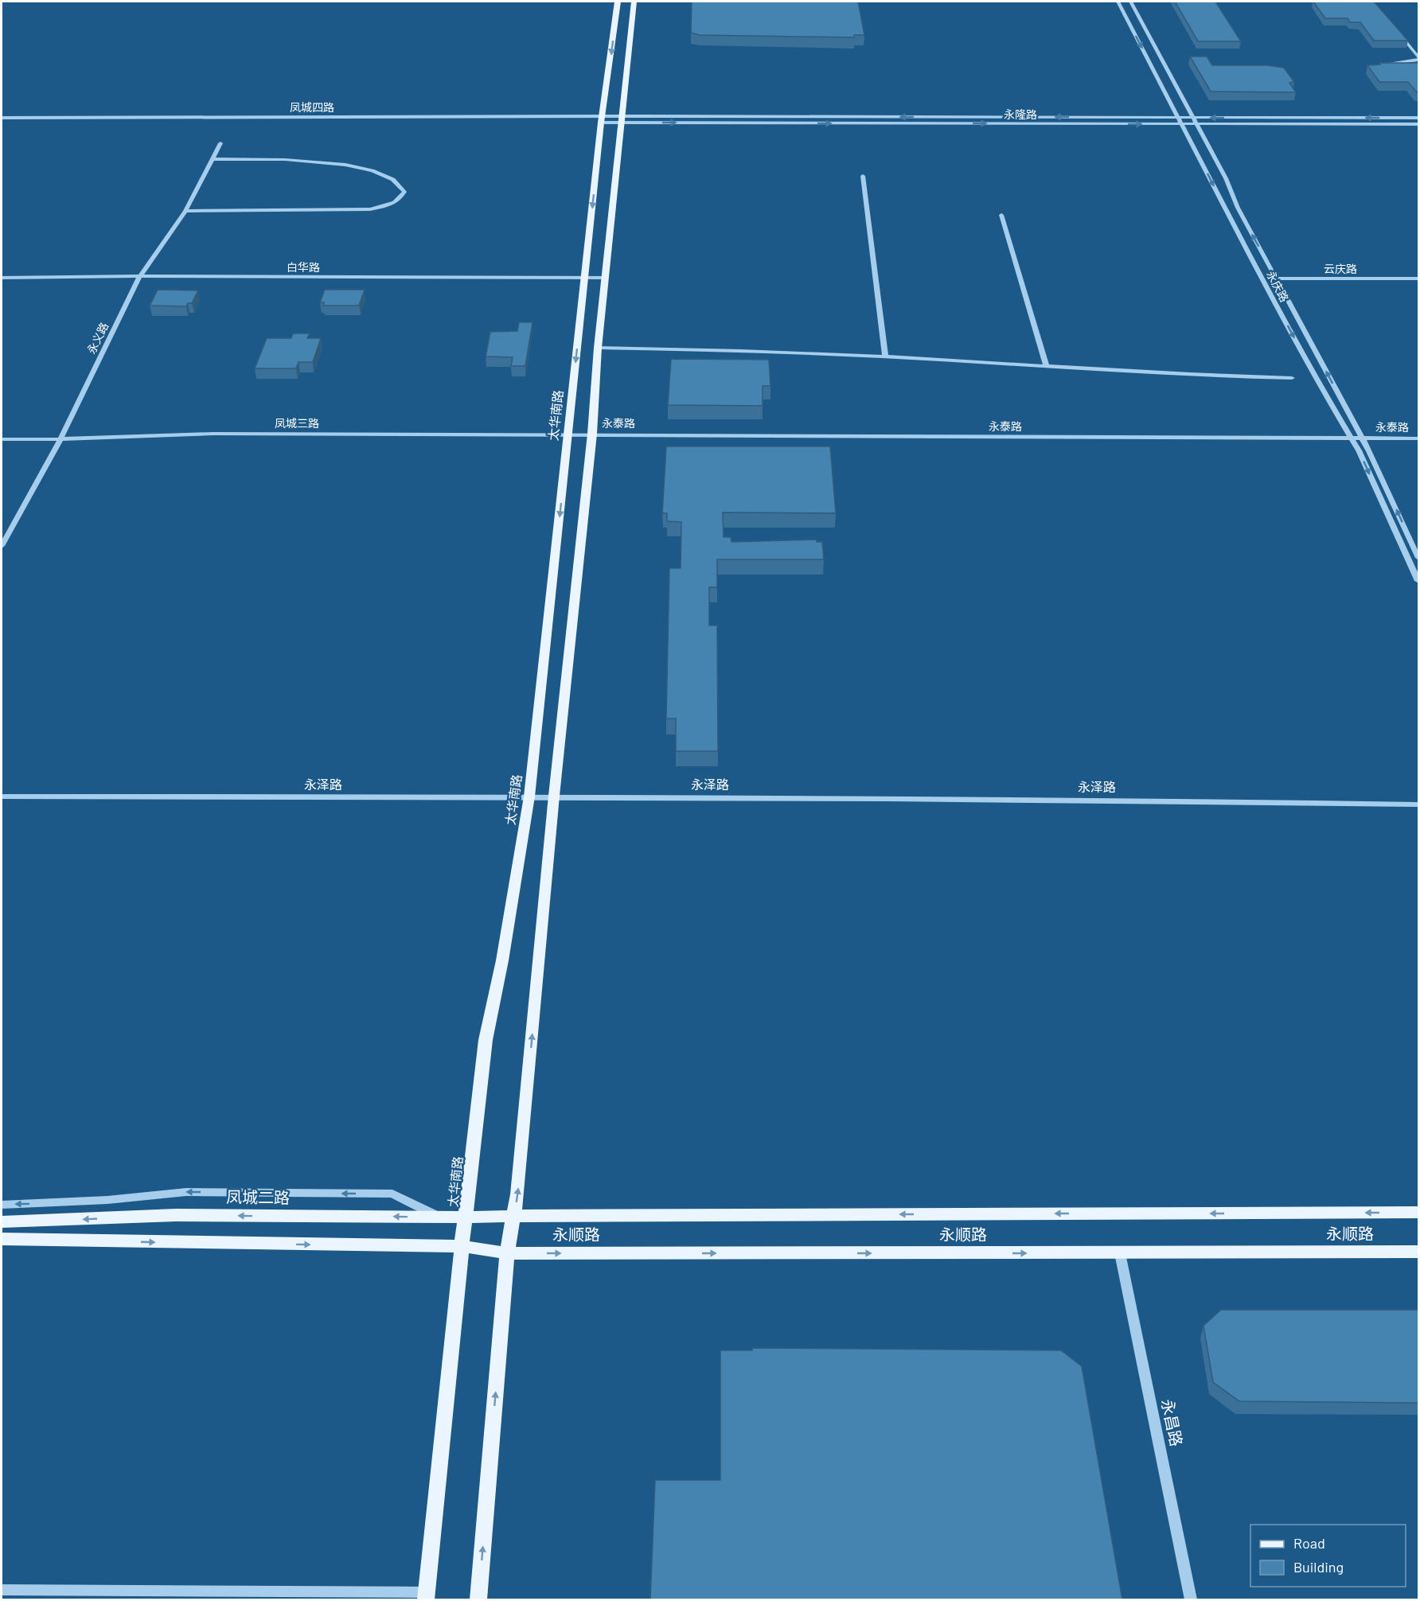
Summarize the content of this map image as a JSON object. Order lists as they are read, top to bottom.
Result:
{
  "streets": {
    "main road": ["太华南路", "凤城二路", "永顺路"],
    "street": [
      "凤城四路",
      "永隆路",
      "白华路",
      "云庆路",
      "永庆路",
      "永义路",
      "凤城三路",
      "永泰路",
      "永泽路",
      "永昌路"
    ]
  },
  "crossings": [
    ["凤城四路", "永隆路"],
    ["凤城四路", "太华南路"],
    ["永隆路", "永庆路"],
    ["白华路", "永义路"],
    ["白华路", "太华南路"],
    ["云庆路", "永庆路"],
    ["永庆路", "永泰路"],
    ["永义路", "凤城三路"],
    ["太华南路", "凤城三路"],
    ["太华南路", "永泽路"],
    ["太华南路", "凤城二路"],
    ["凤城三路", "永泰路"],
    ["凤城二路", "永顺路"],
    ["永顺路", "永昌路"]
  ],
  "legend": ["Road", "Building"]
}
